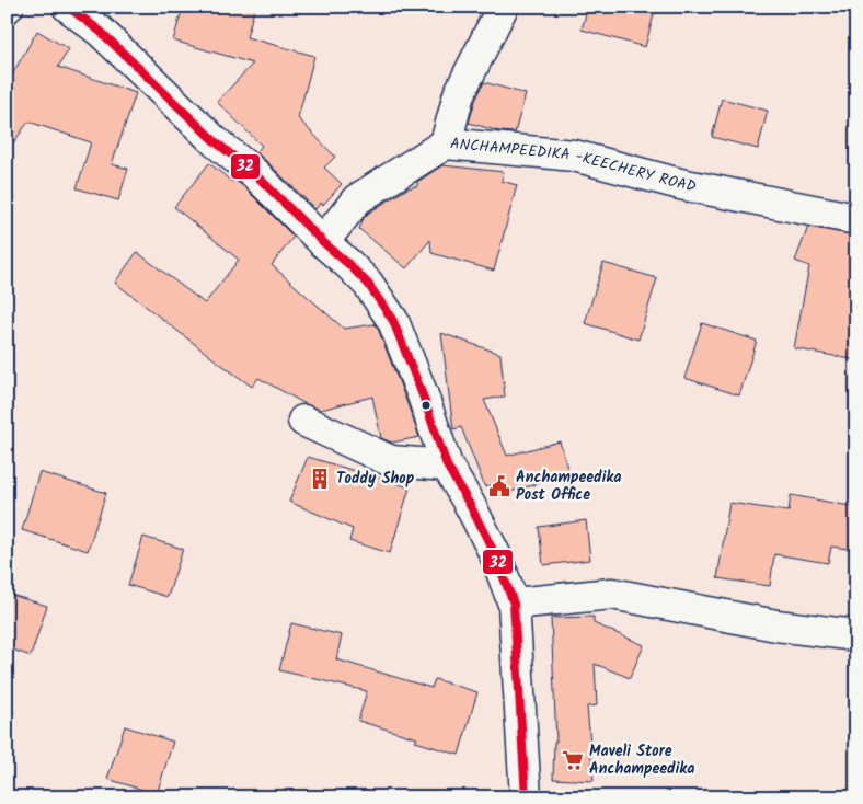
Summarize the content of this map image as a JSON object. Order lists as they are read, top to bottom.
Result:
{
  "streets": {
    "street": ["ANCHAMPEEDIKA -KEECHERY ROAD"]
  },
  "places": {
    "building": ["Toddy Shop"],
    "public building": ["Anchampeedika Post Office"],
    "supermarket": ["Maveli Store Anchampeedika"]
  },
  "lines": ["transit line 32"]
}
